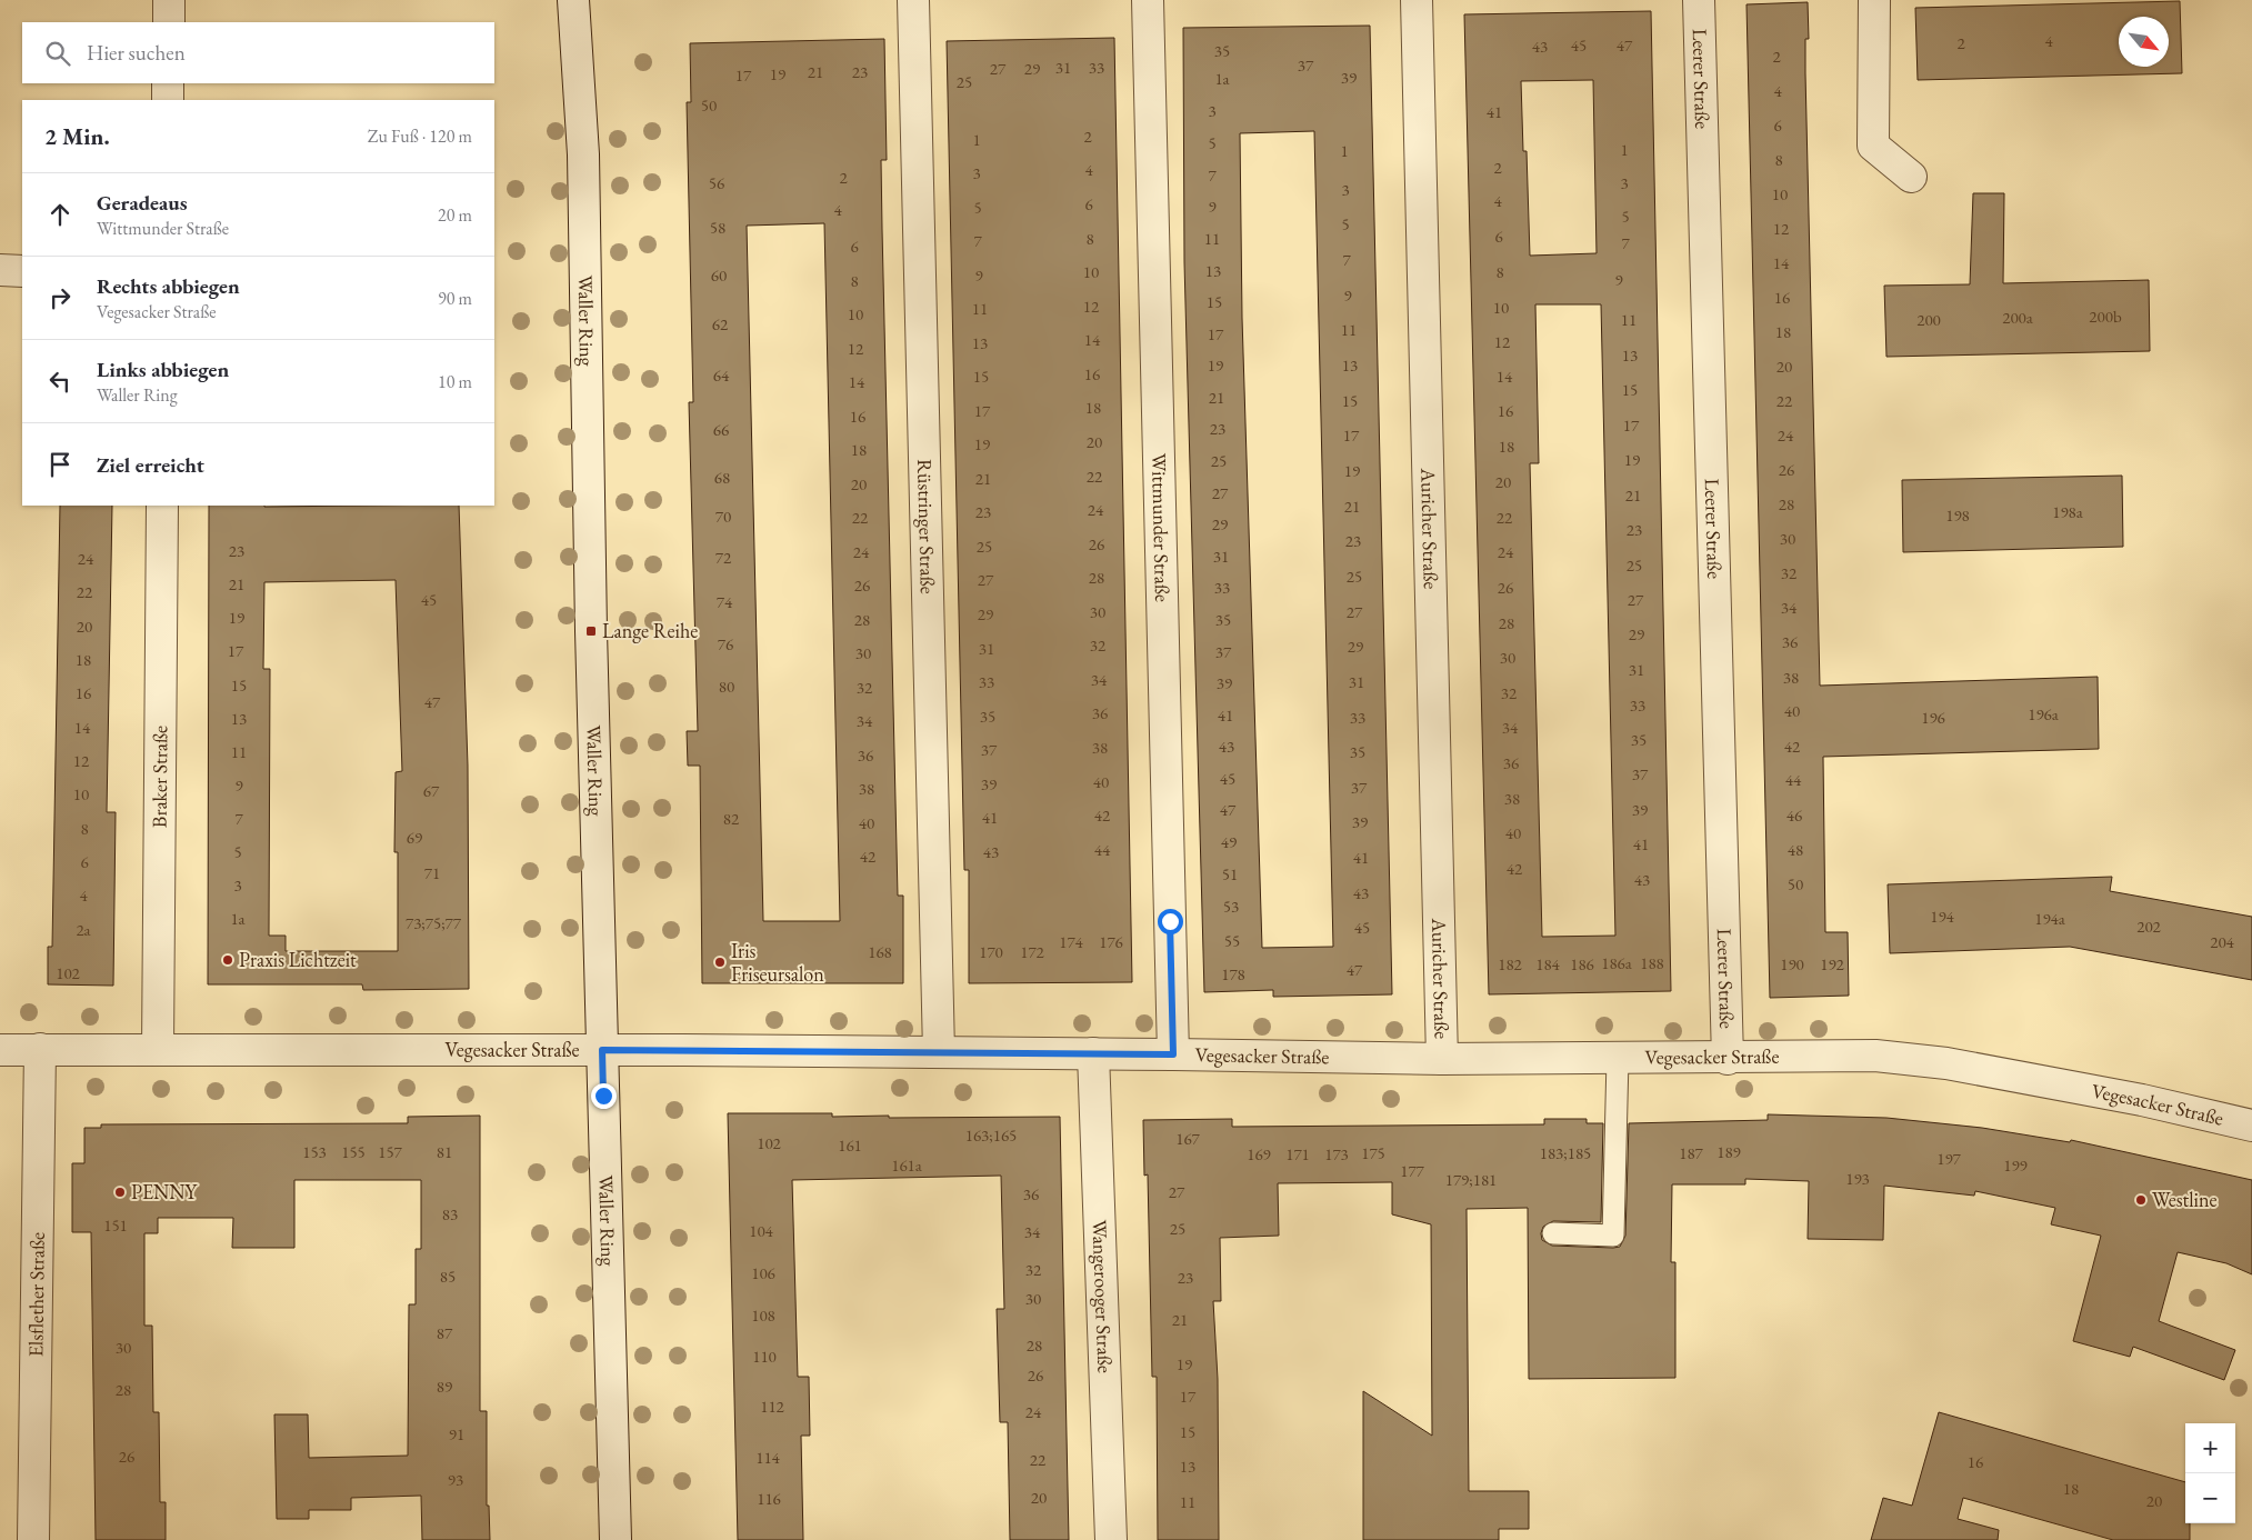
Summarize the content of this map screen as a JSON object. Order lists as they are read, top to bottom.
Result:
{
  "streets": {
    "street": [
      "Leerer Straße",
      "Waller Ring",
      "Rüstringer Straße",
      "Wittmunder Straße",
      "Auricher Straße",
      "Braker Straße",
      "Vegesacker Straße",
      "Elsflether Straße",
      "Wangerooger Straße"
    ]
  },
  "crossings": [
    ["Leerer Straße", "Vegesacker Straße"],
    ["Waller Ring", "Vegesacker Straße"],
    ["Rüstringer Straße", "Vegesacker Straße"],
    ["Wittmunder Straße", "Vegesacker Straße"],
    ["Auricher Straße", "Vegesacker Straße"],
    ["Braker Straße", "Vegesacker Straße"],
    ["Vegesacker Straße", "Elsflether Straße"],
    ["Vegesacker Straße", "Wangerooger Straße"]
  ],
  "places": {
    "transit": ["Lange Reihe"],
    "other": [
      "Praxis Lichtzeit",
      "Iris Friseursalon",
      "PENNY",
      "Westline"
    ]
  },
  "house_numbers": [
    "4",
    "2",
    "45",
    "47",
    "43",
    "35",
    "2",
    "37",
    "31",
    "33",
    "27",
    "29",
    "21",
    "23",
    "19",
    "17",
    "39",
    "1a",
    "25",
    "4",
    "50",
    "3",
    "41",
    "6",
    "2",
    "1",
    "5",
    "1",
    "1",
    "8",
    "2",
    "4",
    "3",
    "7",
    "2",
    "56",
    "3",
    "3",
    "10",
    "4",
    "6",
    "9",
    "5",
    "4",
    "5",
    "5",
    "58",
    "12",
    "6",
    "8",
    "11",
    "7",
    "7",
    "6",
    "7",
    "14",
    "13",
    "10",
    "8",
    "60",
    "9",
    "9",
    "8",
    "9",
    "16",
    "15",
    "12",
    "10",
    "11",
    "10",
    "200b",
    "200a",
    "11",
    "200",
    "62",
    "11",
    "18",
    "17",
    "14",
    "12",
    "13",
    "12",
    "13",
    "19",
    "13",
    "20",
    "16",
    "64",
    "15",
    "14",
    "14",
    "15",
    "21",
    "15",
    "22",
    "18",
    "17",
    "16",
    "16",
    "17",
    "23",
    "66",
    "17",
    "24",
    "20",
    "19",
    "18",
    "18",
    "19",
    "25",
    "26",
    "19",
    "22",
    "68",
    "21",
    "20",
    "20",
    "27",
    "21",
    "28",
    "21",
    "24",
    "23",
    "198a",
    "198",
    "70",
    "22",
    "22",
    "29",
    "23",
    "30",
    "23",
    "26",
    "25",
    "23",
    "24",
    "24",
    "31",
    "72",
    "24",
    "25",
    "32",
    "25",
    "28",
    "27",
    "21",
    "26",
    "33",
    "26",
    "22",
    "45",
    "27",
    "74",
    "34",
    "30",
    "27",
    "29",
    "19",
    "28",
    "35",
    "28",
    "20",
    "29",
    "36",
    "76",
    "32",
    "29",
    "31",
    "17",
    "37",
    "30",
    "30",
    "18",
    "31",
    "38",
    "34",
    "33",
    "31",
    "39",
    "15",
    "80",
    "32",
    "16",
    "32",
    "47",
    "33",
    "40",
    "36",
    "196a",
    "41",
    "35",
    "33",
    "196",
    "13",
    "34",
    "14",
    "34",
    "35",
    "43",
    "42",
    "38",
    "37",
    "11",
    "35",
    "36",
    "12",
    "36",
    "37",
    "45",
    "44",
    "40",
    "39",
    "9",
    "37",
    "38",
    "67",
    "10",
    "38",
    "47",
    "39",
    "42",
    "46",
    "41",
    "7",
    "82",
    "39",
    "40",
    "8",
    "40",
    "69",
    "49",
    "41",
    "44",
    "48",
    "5",
    "43",
    "42",
    "41",
    "6",
    "42",
    "71",
    "51",
    "43",
    "50",
    "3",
    "43",
    "4",
    "53",
    "194",
    "1a",
    "194a",
    "73;75;77",
    "202",
    "45",
    "2a",
    "55",
    "174",
    "176",
    "204",
    "168",
    "170",
    "172",
    "186a",
    "188",
    "182",
    "184",
    "186",
    "190",
    "192",
    "47",
    "102",
    "178",
    "163;165",
    "167",
    "102",
    "161",
    "153",
    "155",
    "157",
    "81",
    "189",
    "175",
    "183;185",
    "187",
    "169",
    "171",
    "173",
    "197",
    "161a",
    "199",
    "177",
    "193",
    "179;181",
    "27",
    "36",
    "83",
    "151",
    "25",
    "104",
    "34",
    "32",
    "106",
    "85",
    "23",
    "30",
    "108",
    "21",
    "87",
    "28",
    "30",
    "110",
    "19",
    "26",
    "89",
    "28",
    "17",
    "112",
    "24",
    "15",
    "91",
    "26",
    "114",
    "22",
    "16",
    "13",
    "93",
    "18",
    "20",
    "116",
    "20",
    "11"
  ],
  "north": "bottom right",
  "page": {
    "search": "Hier suchen",
    "heading": ["2 Min.", "Zu Fuß · 120 m"],
    "list": [
      ["Geradeaus", "Wittmunder Straße", "20 m"],
      ["Rechts abbiegen", "Vegesacker Straße", "90 m"],
      ["Links abbiegen", "Waller Ring", "10 m"],
      "Ziel erreicht"
    ],
    "map_buttons": ["+", "−"]
  }
}
